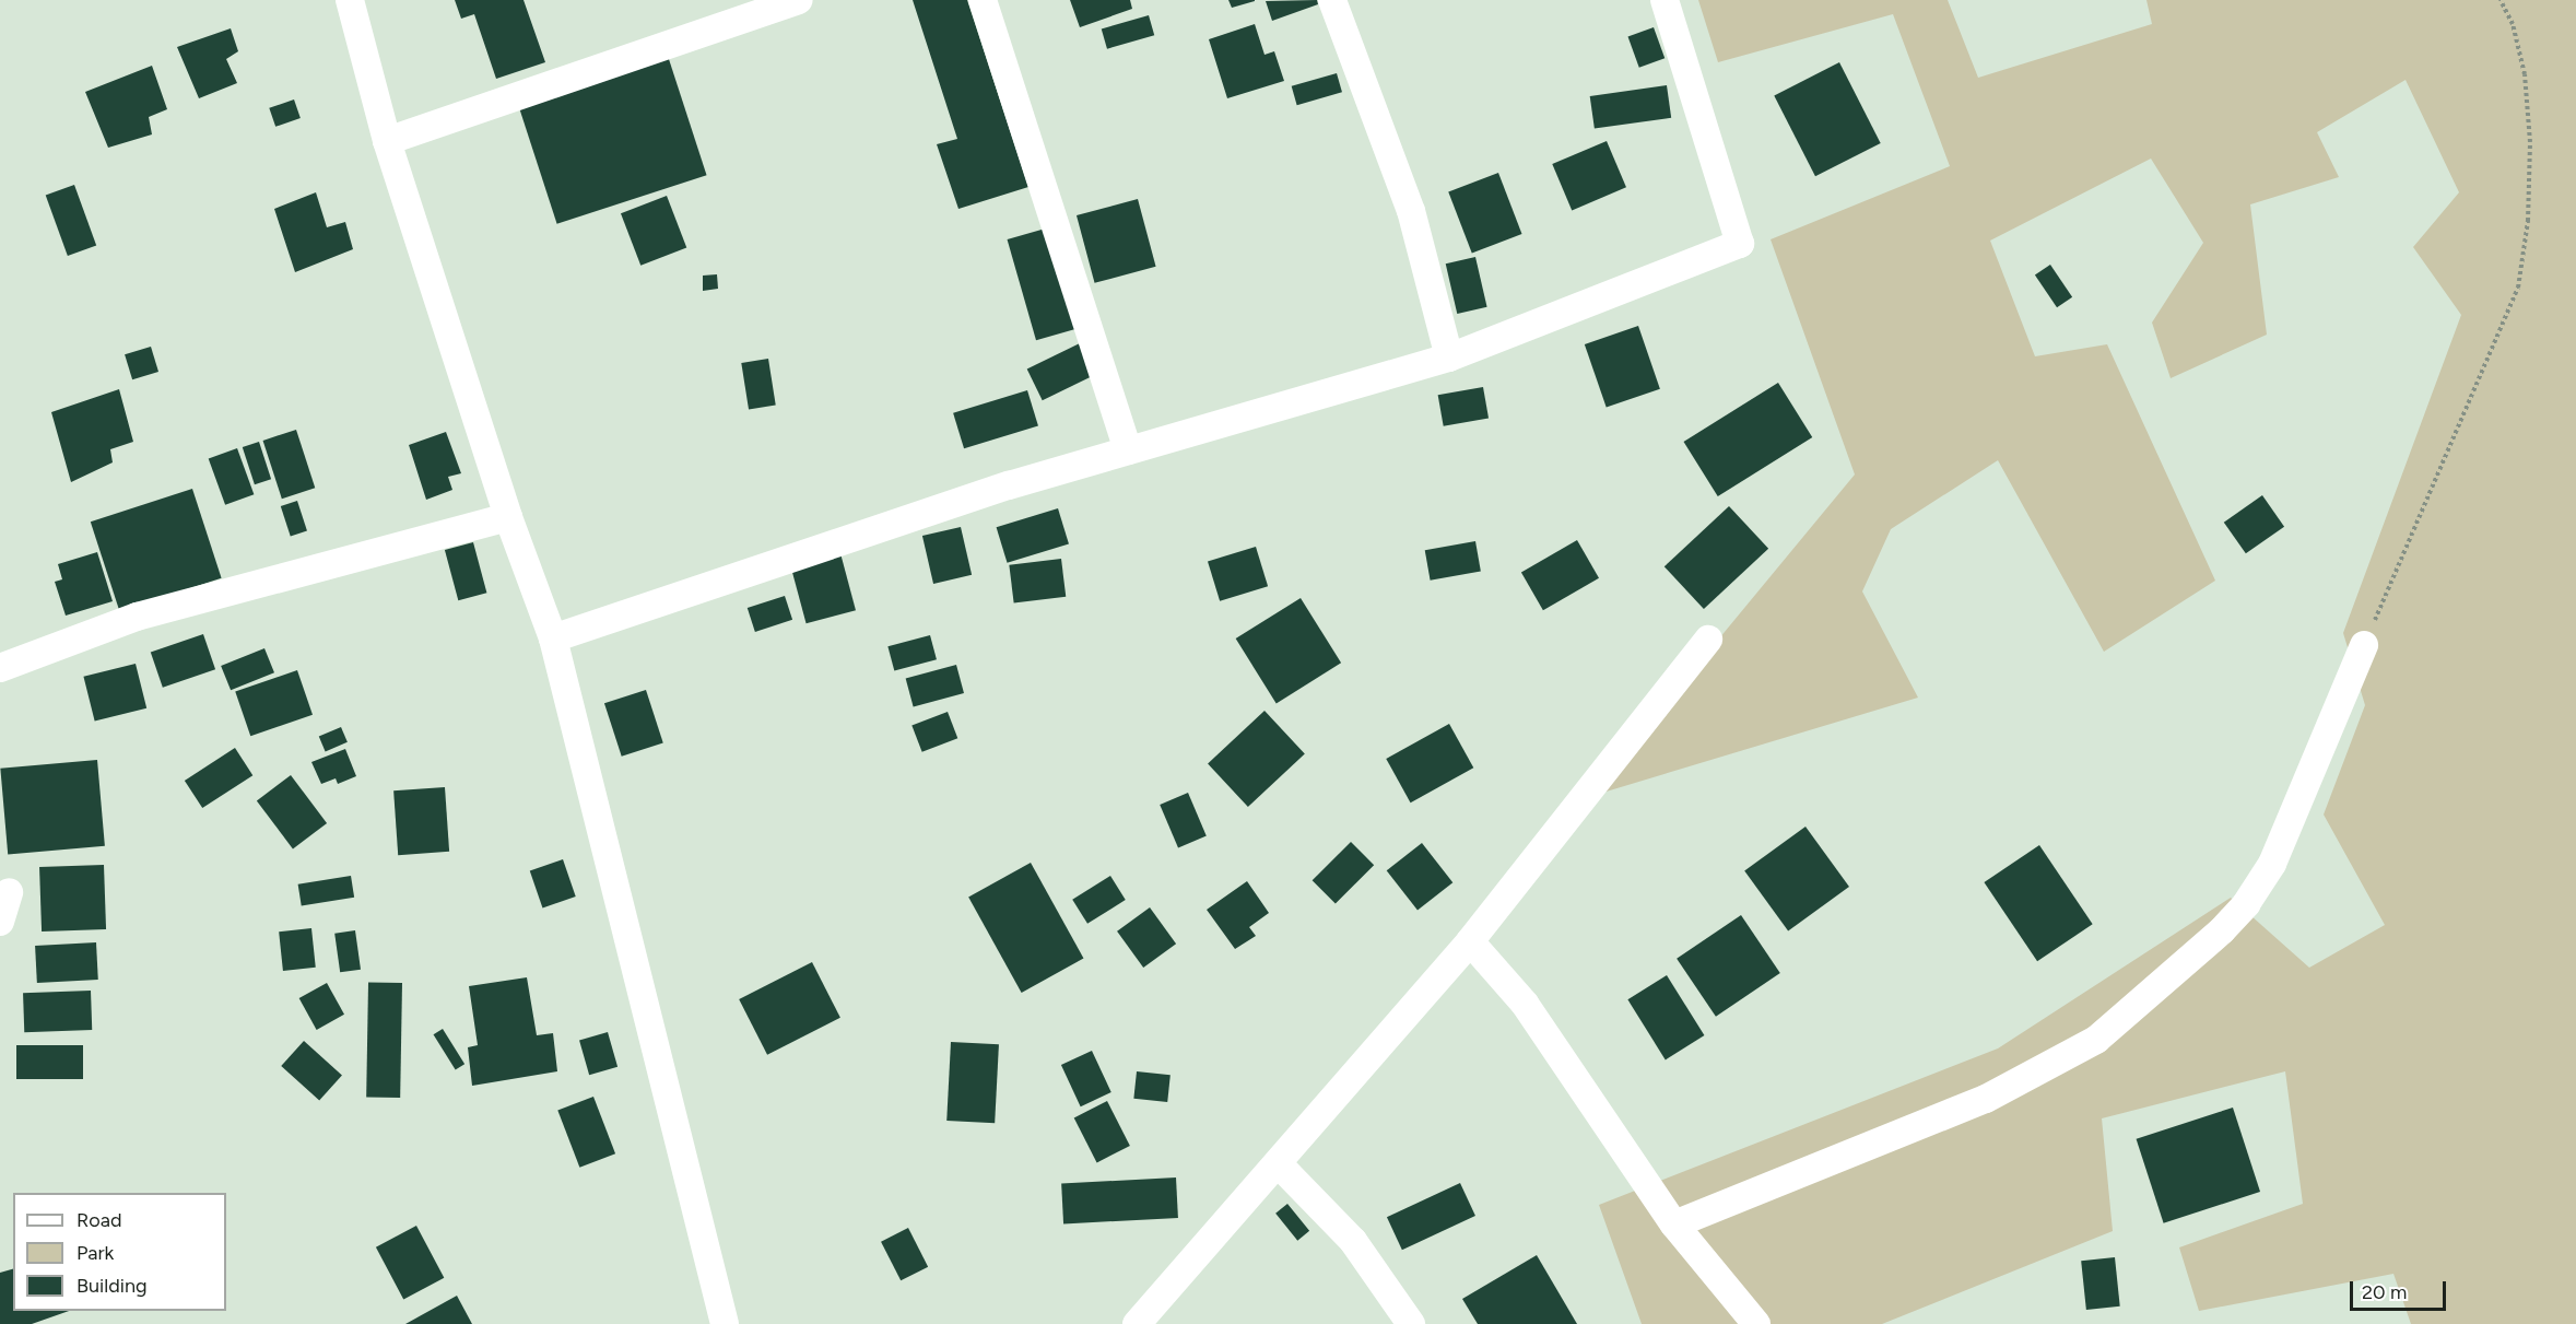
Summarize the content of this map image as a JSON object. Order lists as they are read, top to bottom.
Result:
{
  "legend": ["Road", "Park", "Building"],
  "scale_bar": "20 m"
}
